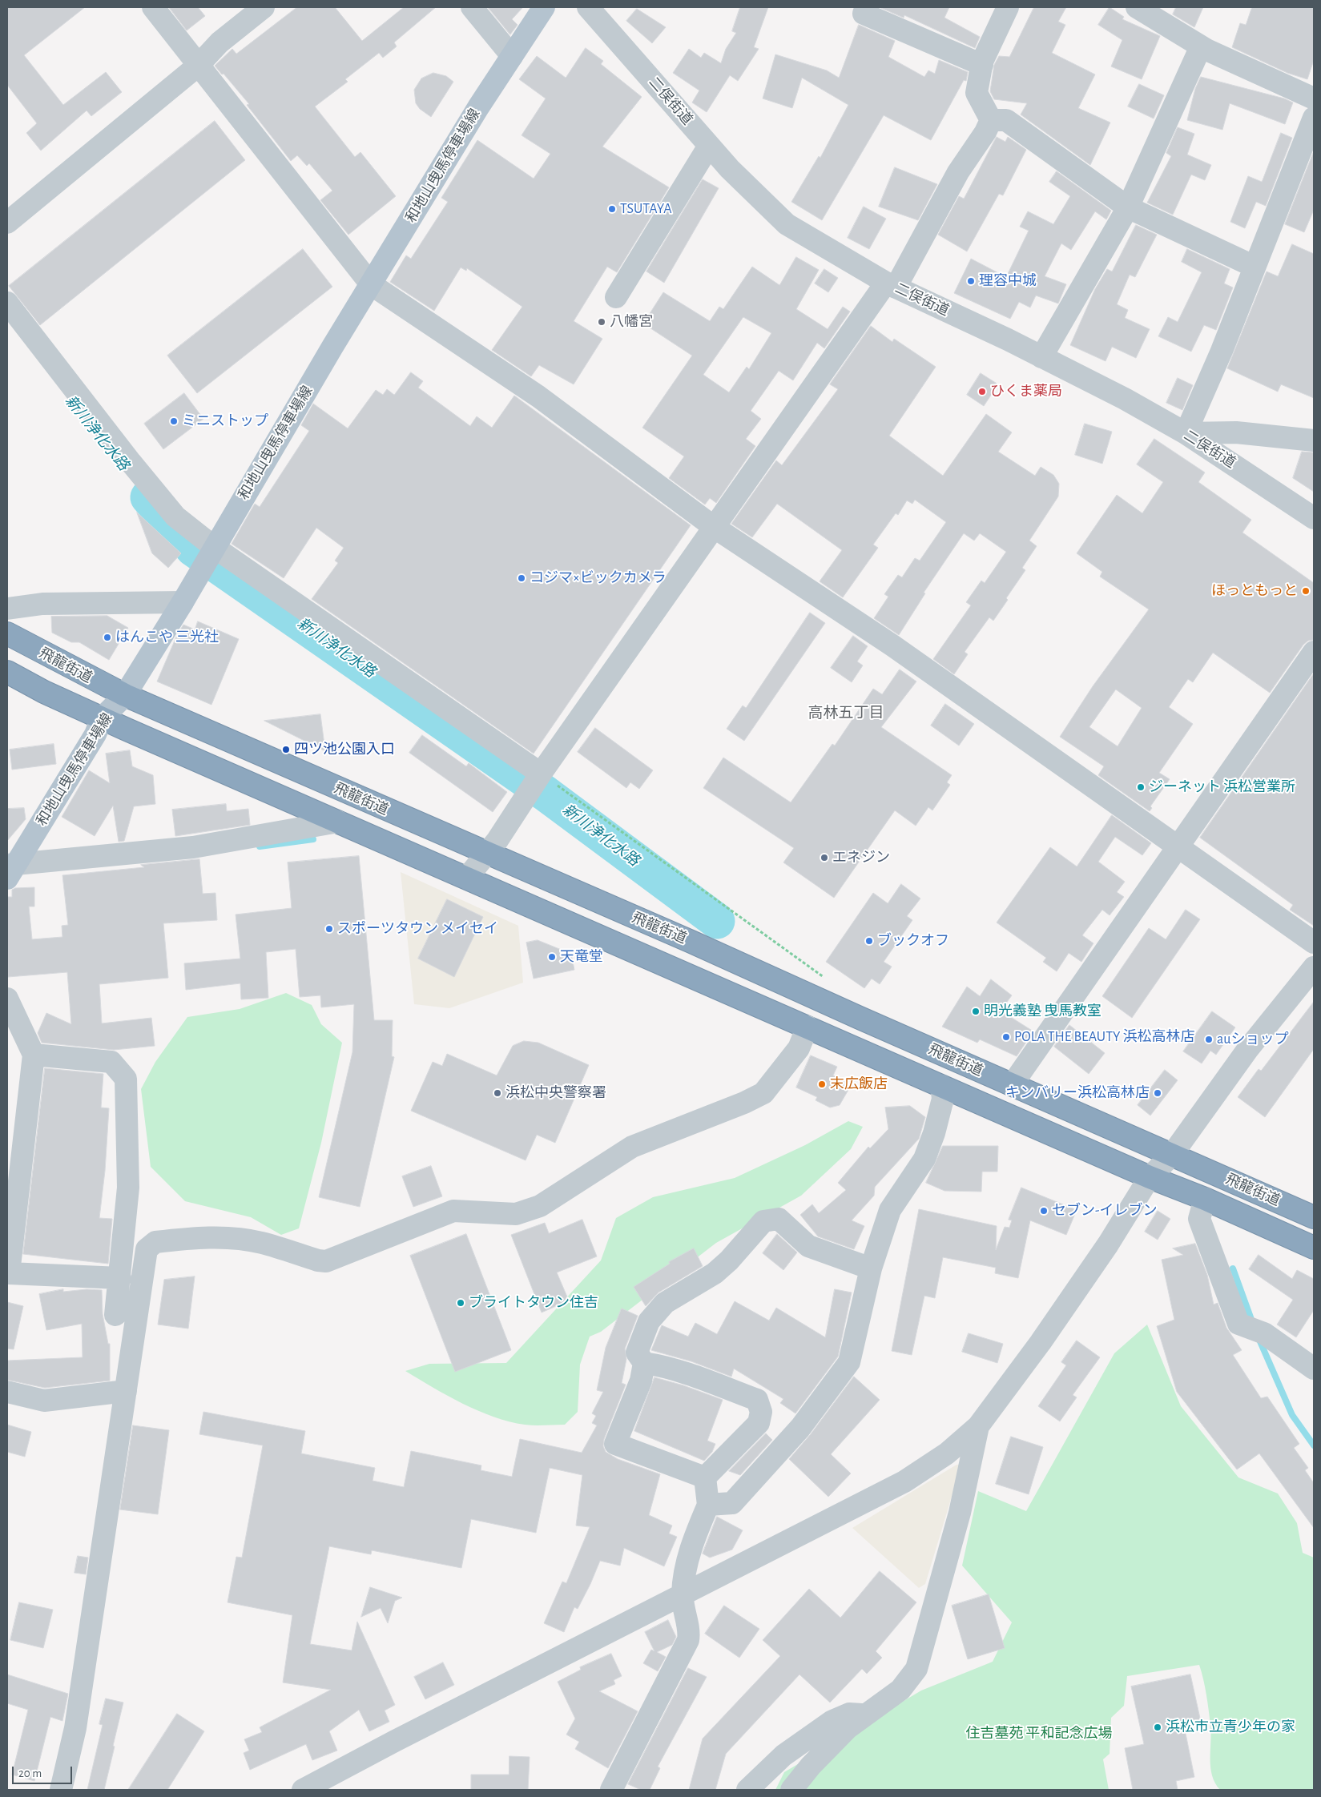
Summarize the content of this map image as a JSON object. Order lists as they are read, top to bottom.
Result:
{
  "streets": {
    "highway": ["飛龍街道"],
    "main road": ["和地山曳馬停車場線"],
    "street": ["二俣街道"]
  },
  "crossings": [
    ["和地山曳馬停車場線", "飛龍街道"]
  ],
  "districts": ["高林五丁目"],
  "water": ["新川浄化水路"],
  "parks": ["住吉墓苑 平和記念広場"],
  "places": [
    "TSUTAYA",
    "理容中城",
    "八幡宮",
    "ひくま薬局",
    "ミニストップ",
    "コジマ×ビックカメラ",
    "ほっともっと",
    "はんこや 三光社",
    "四ツ池公園入口",
    "ジーネット 浜松営業所",
    "エネジン",
    "スポーツタウン メイセイ",
    "ブックオフ",
    "天竜堂",
    "明光義塾 曳馬教室",
    "POLA THE BEAUTY 浜松高林店",
    "auショップ",
    "末広飯店",
    "浜松中央警察署",
    "キンバリー浜松高林店",
    "セブン-イレブン",
    "ブライトタウン住吉",
    "浜松市立青少年の家"
  ],
  "scale_bar": "20 m"
}
